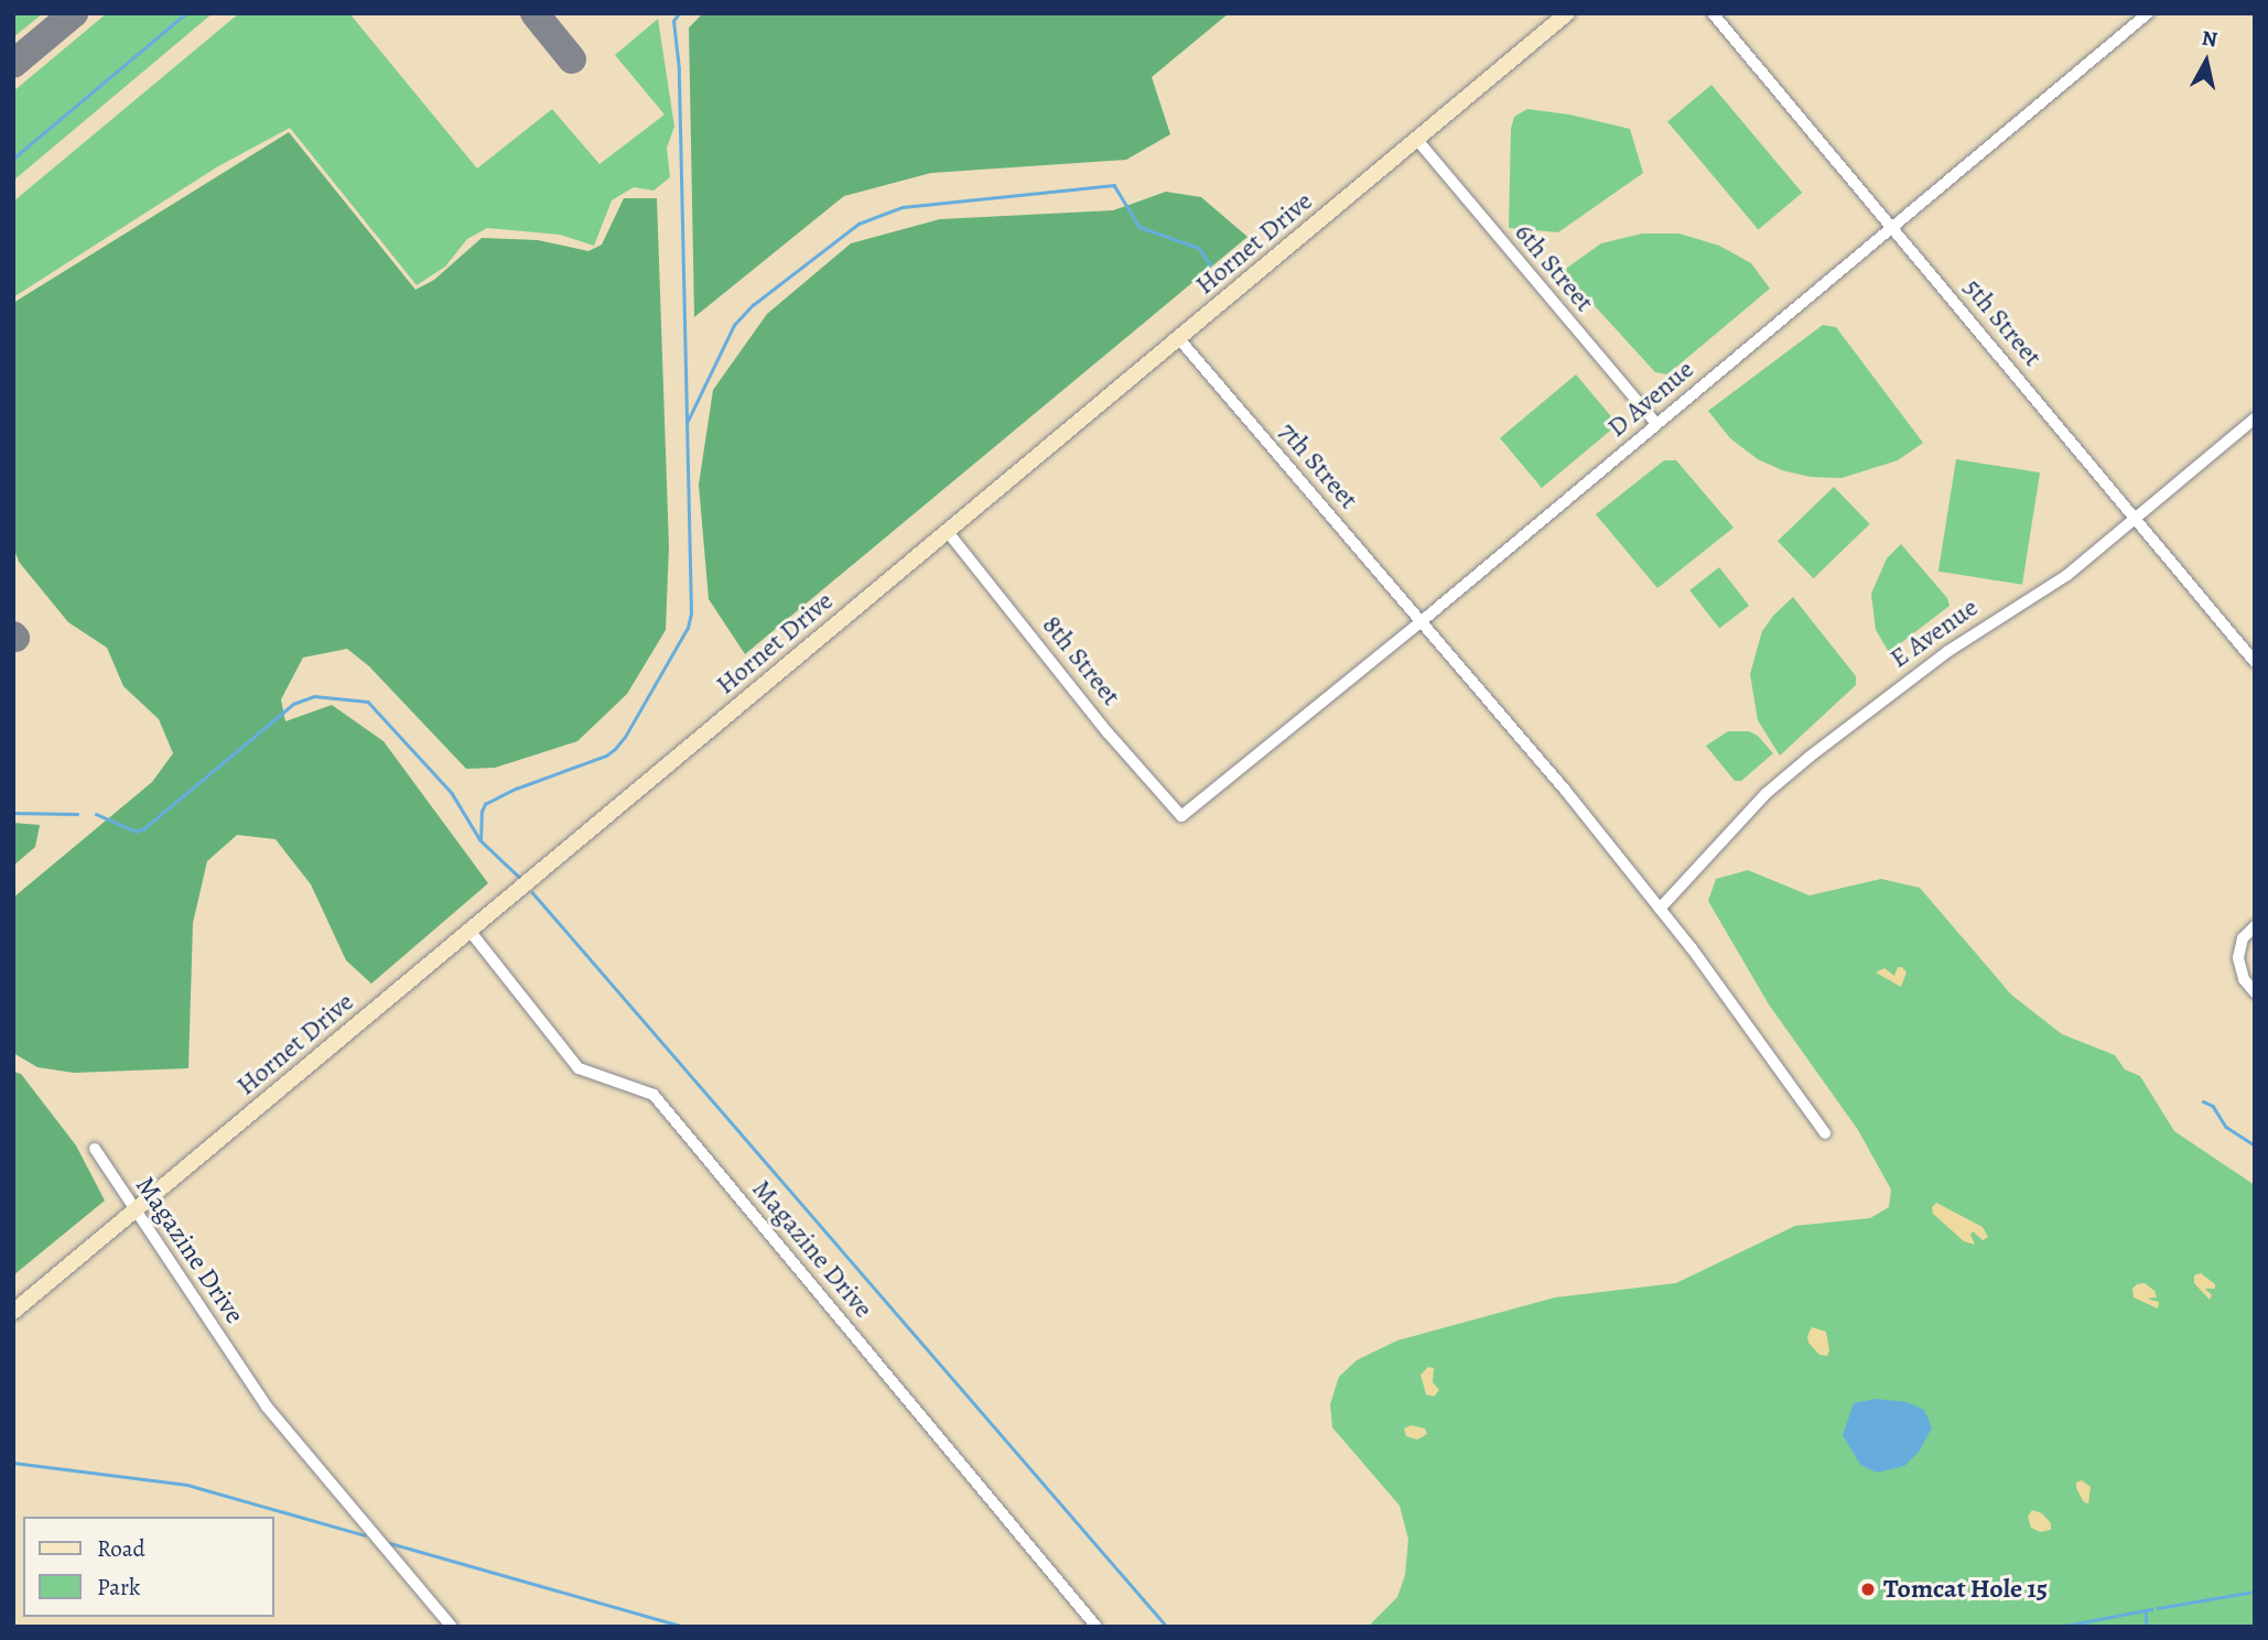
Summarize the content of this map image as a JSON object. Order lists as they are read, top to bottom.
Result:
{
  "streets": {
    "main road": ["Hornet Drive"],
    "street": [
      "6th Street",
      "5th Street",
      "D Avenue",
      "7th Street",
      "E Avenue",
      "8th Street",
      "Magazine Drive"
    ]
  },
  "crossings": [
    ["Hornet Drive", "6th Street"],
    ["Hornet Drive", "7th Street"],
    ["Hornet Drive", "8th Street"],
    ["Hornet Drive", "Magazine Drive"],
    ["6th Street", "D Avenue"],
    ["5th Street", "D Avenue"],
    ["5th Street", "E Avenue"],
    ["D Avenue", "7th Street"],
    ["D Avenue", "8th Street"],
    ["7th Street", "E Avenue"]
  ],
  "places": ["Tomcat Hole 15"],
  "legend": ["Road", "Park"],
  "north": "top"
}
